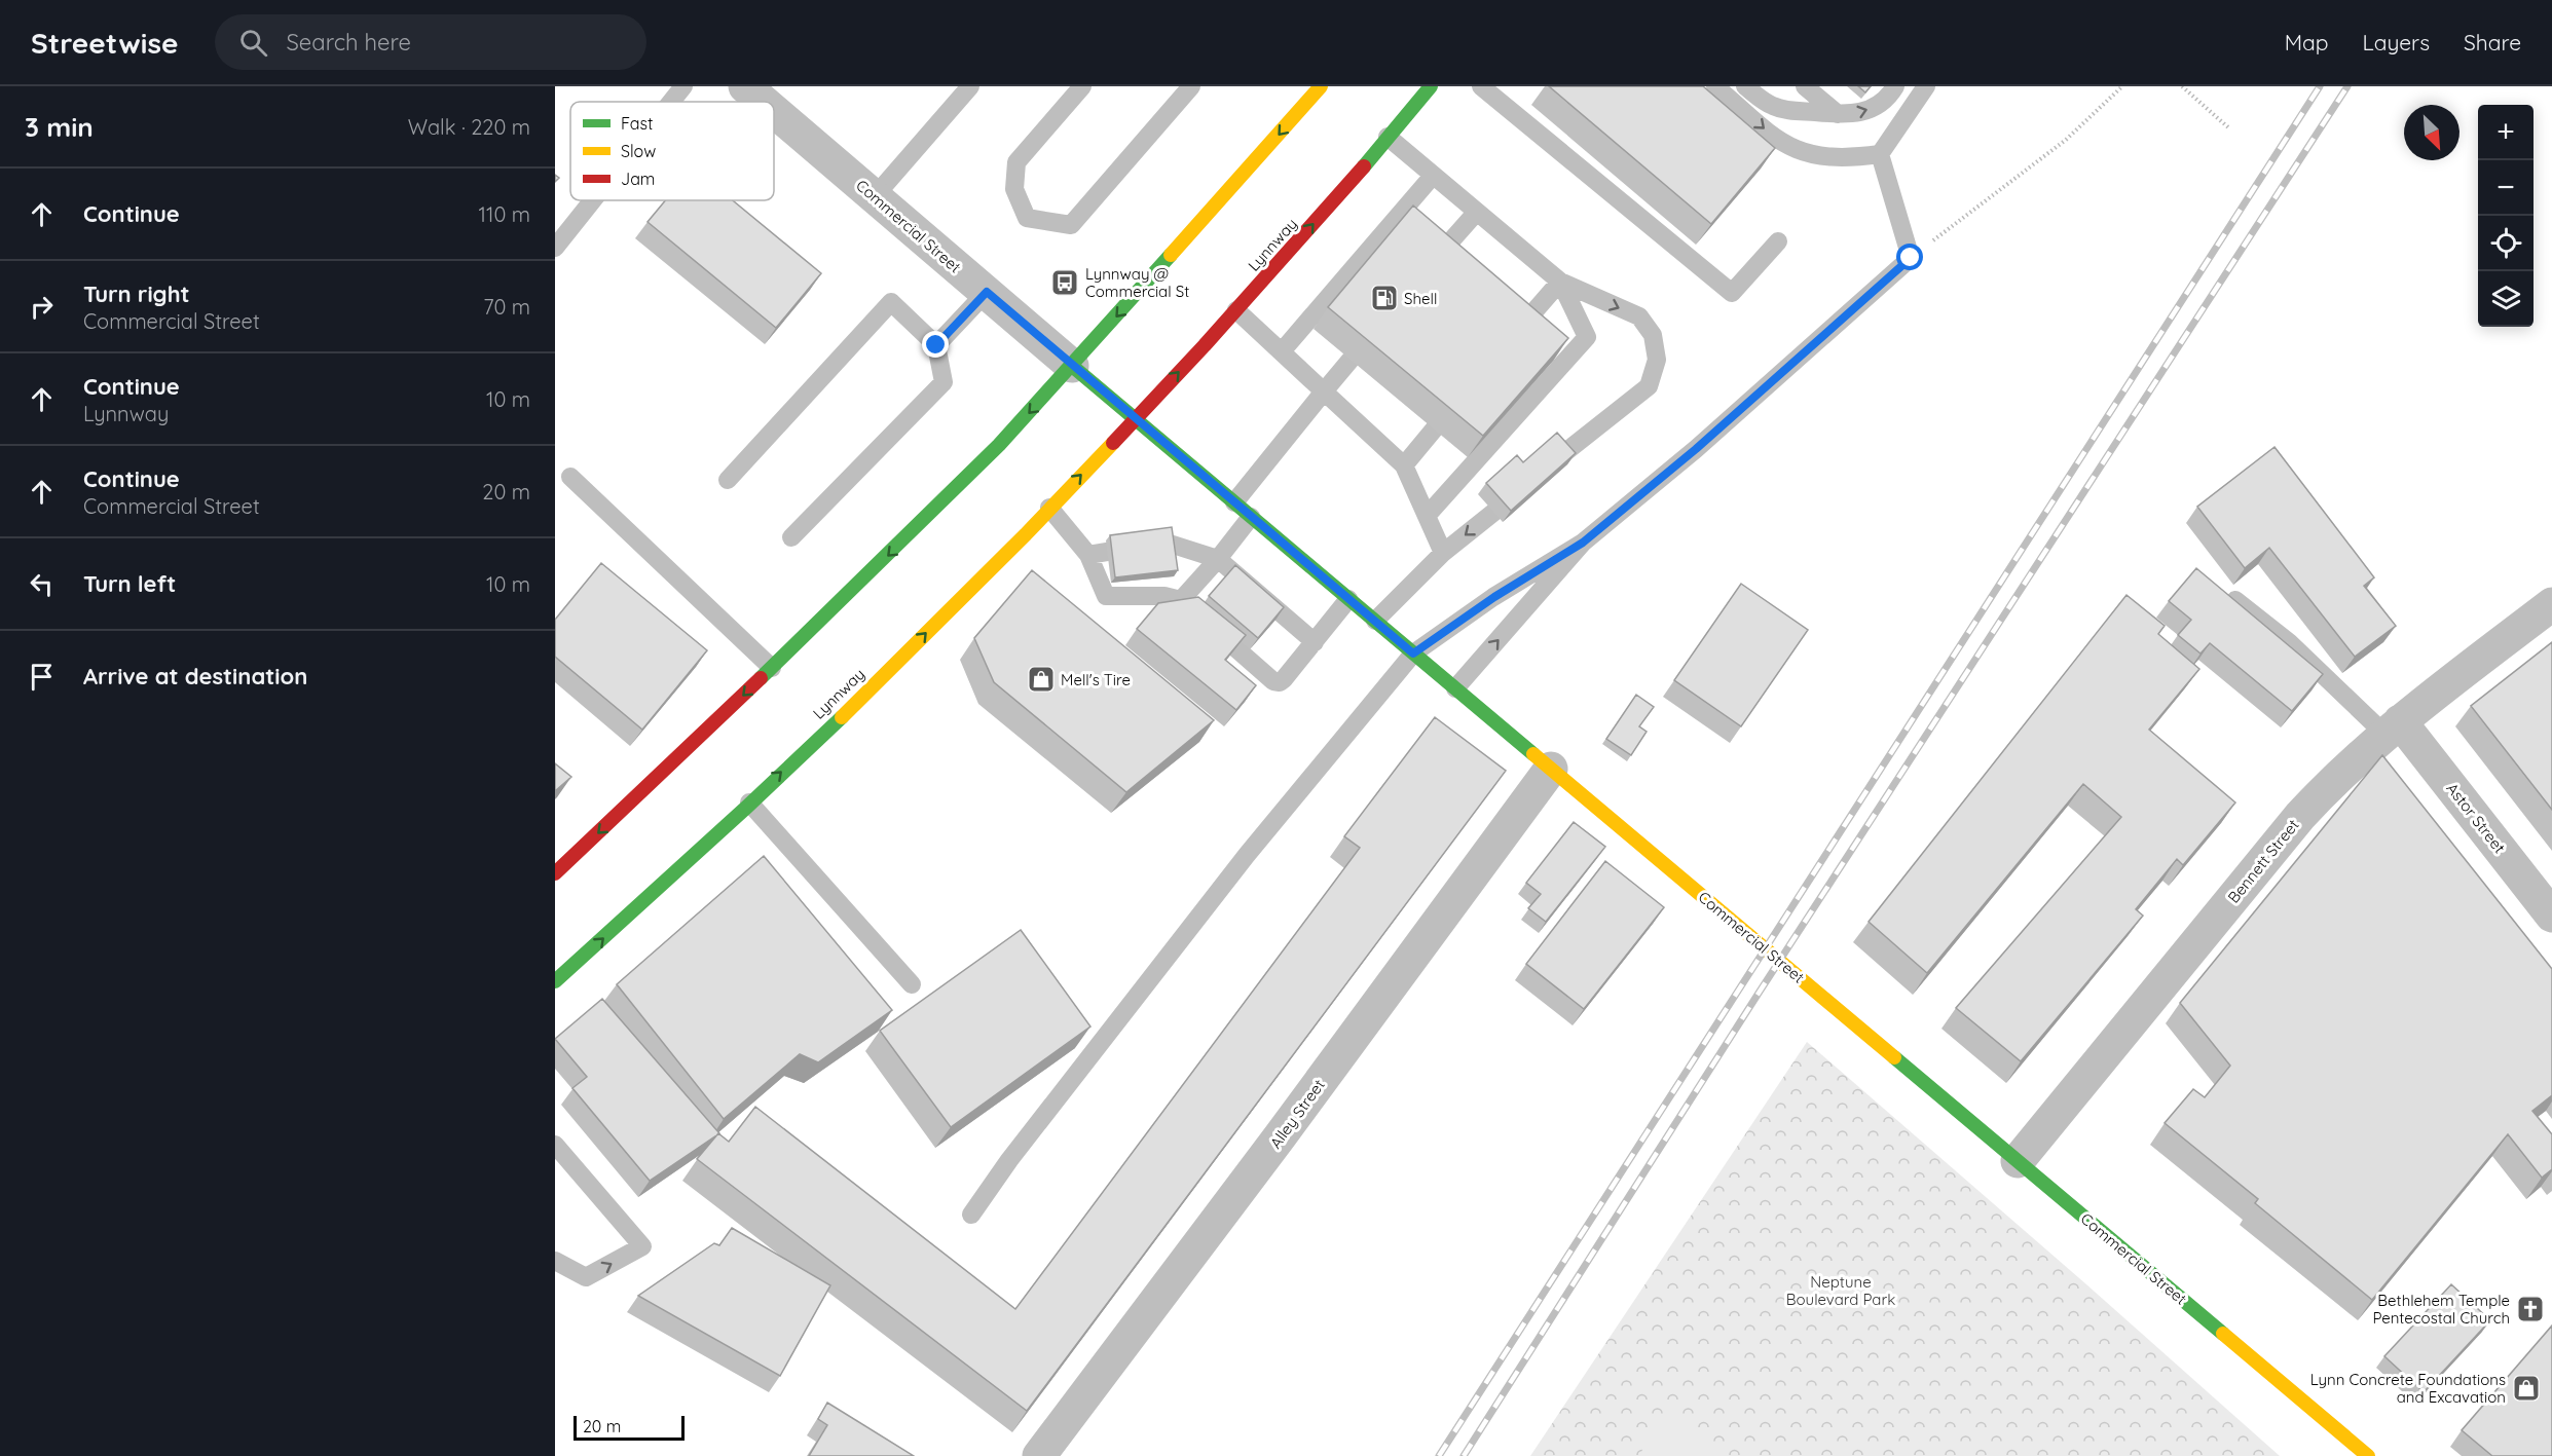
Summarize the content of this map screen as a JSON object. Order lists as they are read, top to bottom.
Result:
{
  "streets": {
    "main road": ["Commercial Street", "Lynnway"],
    "street": ["Astor Street", "Bennett Street", "Alley Street"]
  },
  "crossings": [
    ["Commercial Street", "Lynnway"],
    ["Commercial Street", "Bennett Street"],
    ["Commercial Street", "Alley Street"],
    ["Astor Street", "Bennett Street"]
  ],
  "parks": ["Neptune Boulevard Park"],
  "places": {
    "bus stop": ["Lynnway @ Commercial St"],
    "fuel station": ["Shell"],
    "shop": ["Mell's Tire", "Lynn Concrete Foundations and Excavation"],
    "church": ["Bethlehem Temple Pentecostal Church"]
  },
  "legend": ["Fast", "Slow", "Jam"],
  "scale_bar": "20 m",
  "north": "bottom right",
  "page": {
    "header": "Streetwise",
    "search": "Search here",
    "nav": ["Map", "Layers", "Share"],
    "heading": ["3 min", "Walk · 220 m"],
    "map_buttons": ["+", "−"],
    "list": [
      ["Continue", "110 m"],
      ["Turn right", "Commercial Street", "70 m"],
      ["Continue", "Lynnway", "10 m"],
      ["Continue", "Commercial Street", "20 m"],
      ["Turn left", "10 m"],
      "Arrive at destination"
    ],
    "scale": "20 m"
  }
}
